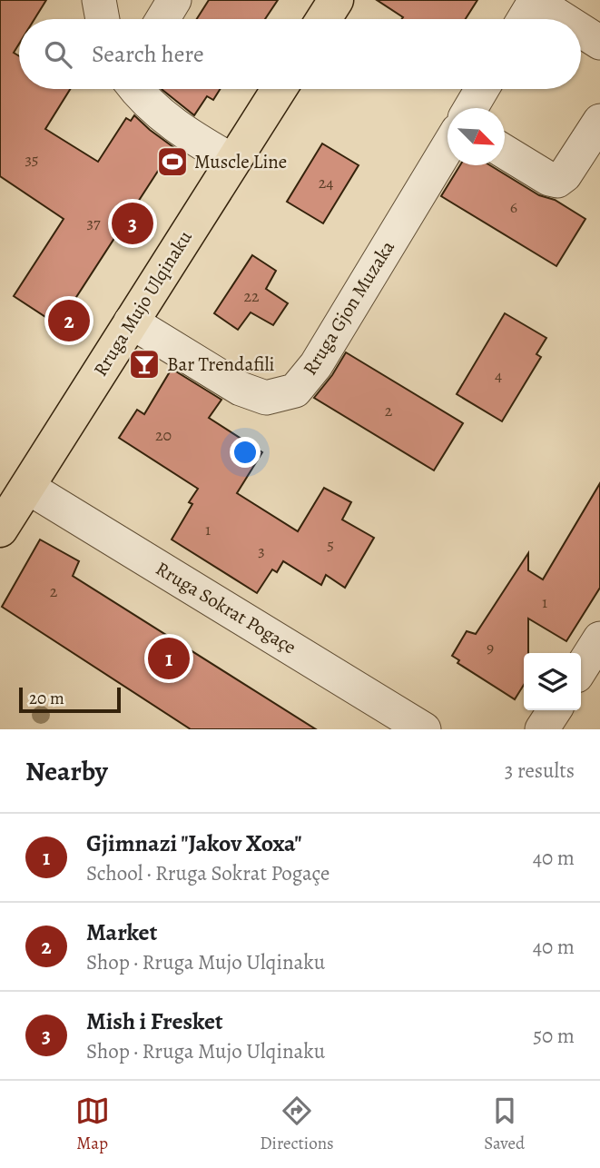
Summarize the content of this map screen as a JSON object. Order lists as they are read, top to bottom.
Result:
{
  "streets": {
    "main road": ["Rruga Mujo Ulqinaku"],
    "street": ["Rruga Gjon Muzaka", "Rruga Sokrat Pogaçe"]
  },
  "crossings": [
    ["Rruga Mujo Ulqinaku", "Rruga Gjon Muzaka"],
    ["Rruga Mujo Ulqinaku", "Rruga Sokrat Pogaçe"]
  ],
  "places": {
    "sports": ["Muscle Line"],
    "bar": ["Bar Trendafili"]
  },
  "house_numbers": [
    "35",
    "24",
    "6",
    "37",
    "22",
    "4",
    "2",
    "20",
    "1",
    "5",
    "3",
    "2",
    "1",
    "9"
  ],
  "scale_bar": "20 m",
  "north": "bottom right",
  "page": {
    "search": "Search here",
    "pins": ["3", "2", "1"],
    "scale": "20 m",
    "heading": ["Nearby", "3 results"],
    "list": [
      {
        "mark": "1",
        "name": "Gjimnazi \"Jakov Xoxa\"",
        "note": "School · Rruga Sokrat Pogaçe",
        "value": "40 m"
      },
      {
        "mark": "2",
        "name": "Market",
        "note": "Shop · Rruga Mujo Ulqinaku",
        "value": "40 m"
      },
      {
        "mark": "3",
        "name": "Mish i Fresket",
        "note": "Shop · Rruga Mujo Ulqinaku",
        "value": "50 m"
      }
    ],
    "nav": ["Map", "Directions", "Saved"]
  }
}
